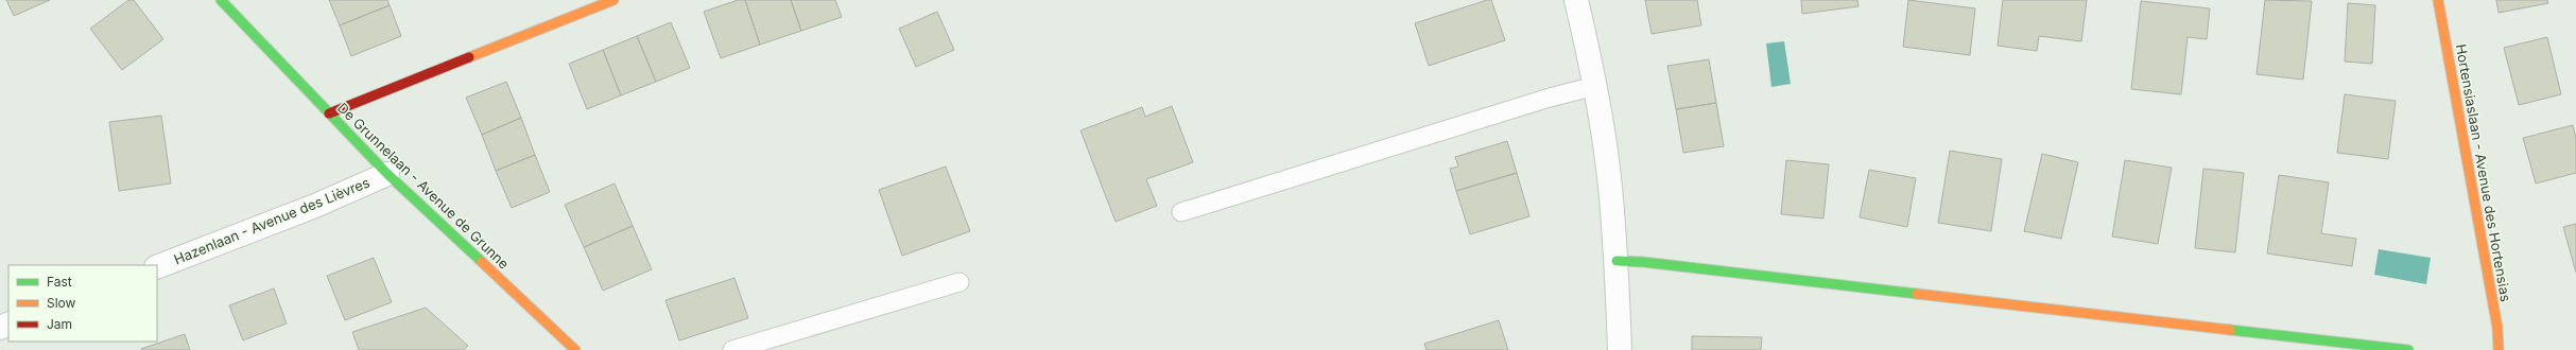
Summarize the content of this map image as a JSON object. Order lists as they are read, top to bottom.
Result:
{
  "streets": {
    "street": ["Hortensiaslaan - Avenue des Hortensias", "De Grunnelaan - Avenue de Grunne", "Hazenlaan - Avenue des Lièvres"]
  },
  "crossings": [
    ["De Grunnelaan - Avenue de Grunne", "Hazenlaan - Avenue des Lièvres"]
  ],
  "legend": ["Fast", "Slow", "Jam"]
}
